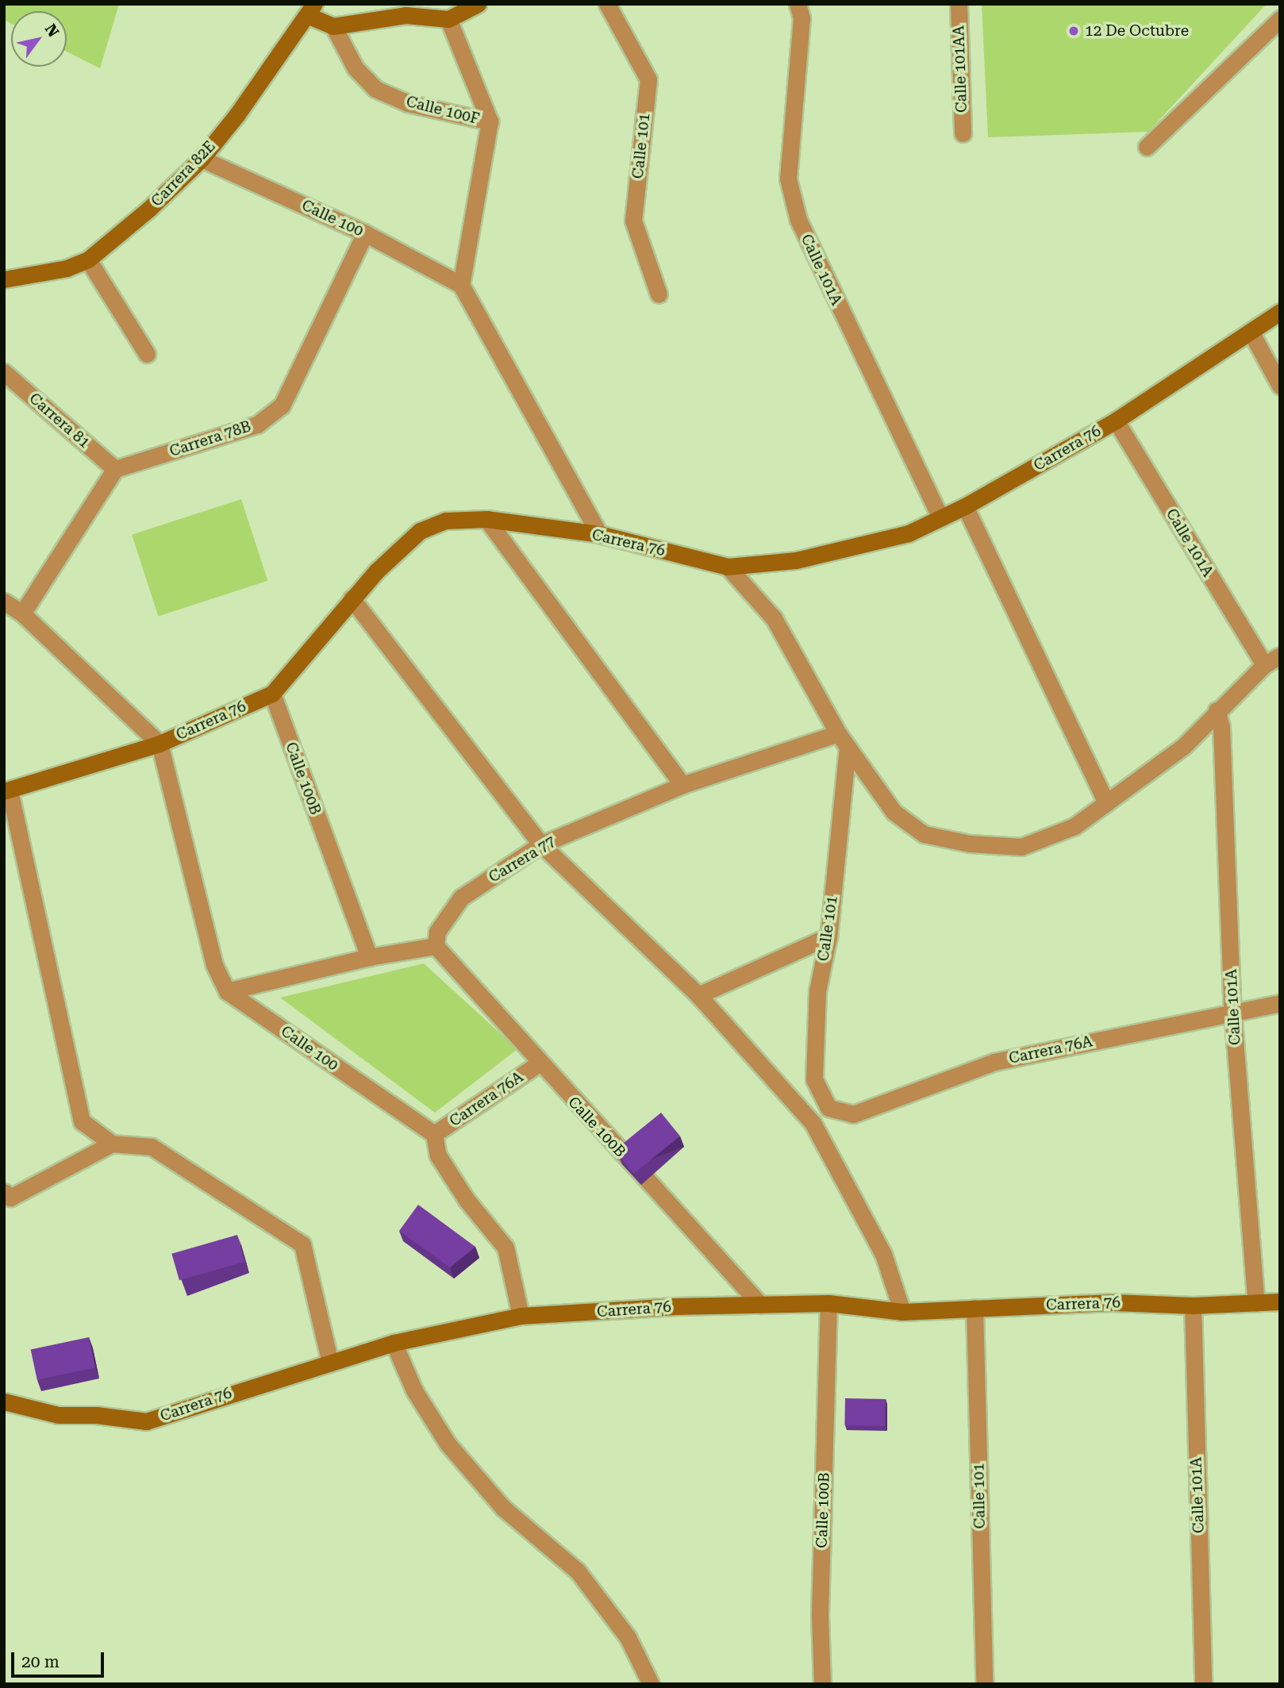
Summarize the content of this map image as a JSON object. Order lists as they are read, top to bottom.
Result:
{
  "streets": {
    "street": [
      "Calle 101AA",
      "Calle 100F",
      "Calle 101",
      "Carrera 82E",
      "Calle 100",
      "Calle 101A",
      "Carrera 81",
      "Carrera 78B",
      "Carrera 76",
      "Calle 100B",
      "Carrera 77",
      "Carrera 76A"
    ]
  },
  "crossings": [
    ["Calle 101", "Carrera 76"],
    ["Calle 101", "Carrera 77"],
    ["Calle 101", "Carrera 76A"],
    ["Carrera 82E", "Calle 100"],
    ["Calle 100", "Carrera 78B"],
    ["Calle 100", "Carrera 76"],
    ["Calle 100", "Carrera 76A"],
    ["Calle 101A", "Carrera 76"],
    ["Calle 101A", "Carrera 76A"],
    ["Carrera 81", "Carrera 78B"],
    ["Carrera 76", "Calle 100B"],
    ["Calle 100B", "Carrera 77"],
    ["Calle 100B", "Carrera 76A"]
  ],
  "places": ["12 De Octubre"],
  "scale_bar": "20 m",
  "north": "top right"
}
